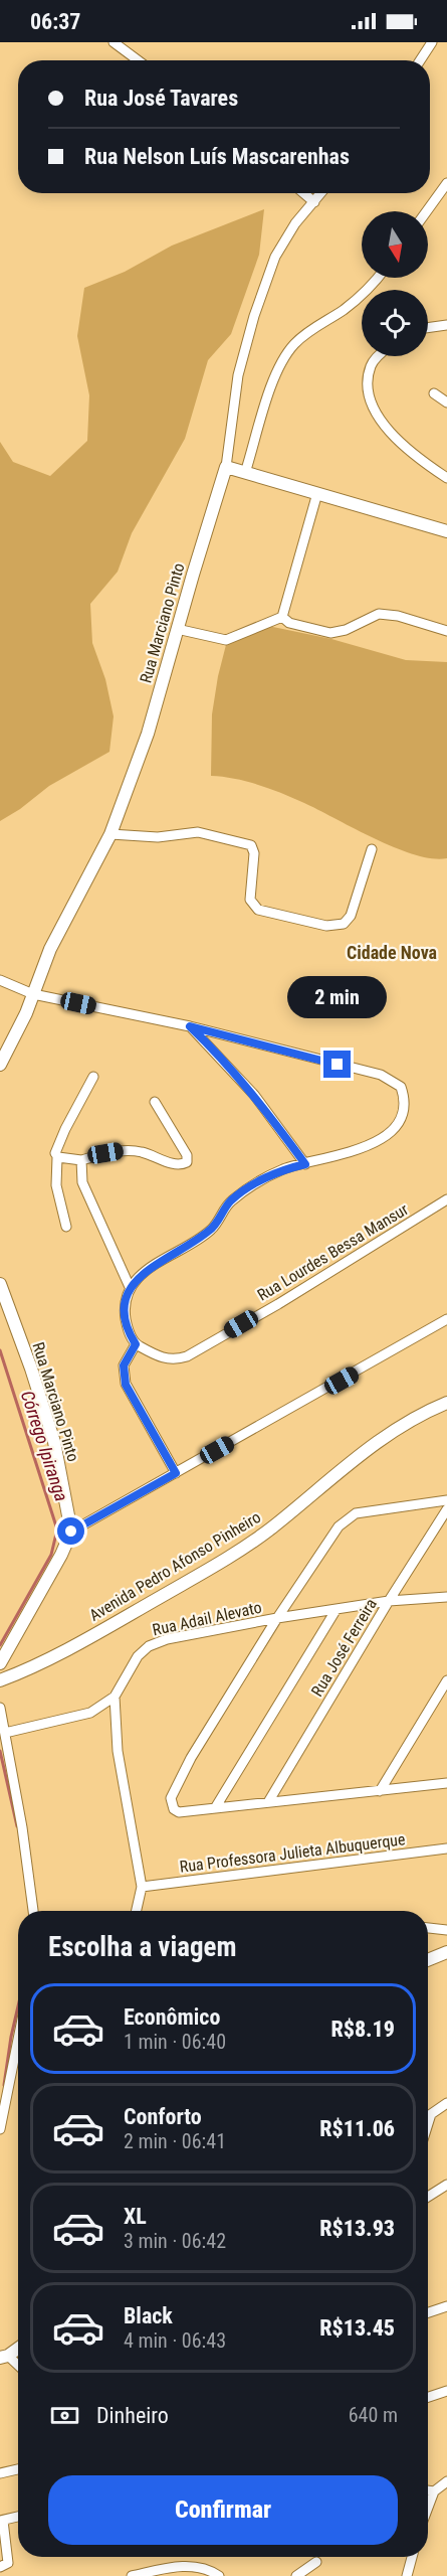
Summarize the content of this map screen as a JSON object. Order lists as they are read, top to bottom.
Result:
{
  "streets": {
    "street": [
      "Rua Marciano Pinto",
      "Rua Lourdes Bessa Mansur",
      "Avenida Pedro Afonso Pinheiro",
      "Rua Adail Alevato",
      "Rua José Ferreira",
      "Rua Professora Julieta Albuquerque"
    ]
  },
  "crossings": [
    ["Rua Adail Alevato", "Rua José Ferreira"]
  ],
  "districts": ["Cidade Nova"],
  "water": ["Córrego Ipiranga"],
  "north": "bottom",
  "page": {
    "status": "06:37",
    "banner": ["Rua José Tavares", "Rua Nelson Luís Mascarenhas"],
    "bubble": "2 min",
    "heading": "Escolha a viagem",
    "list": [
      {
        "name": "Econômico",
        "note": "1 min · 06:40",
        "value": "R$8.19"
      },
      {
        "name": "Conforto",
        "note": "2 min · 06:41",
        "value": "R$11.06"
      },
      {
        "name": "XL",
        "note": "3 min · 06:42",
        "value": "R$13.93"
      },
      {
        "name": "Black",
        "note": "4 min · 06:43",
        "value": "R$13.45"
      }
    ],
    "pay": ["Dinheiro", "640 m"],
    "buttons": "Confirmar"
  }
}
